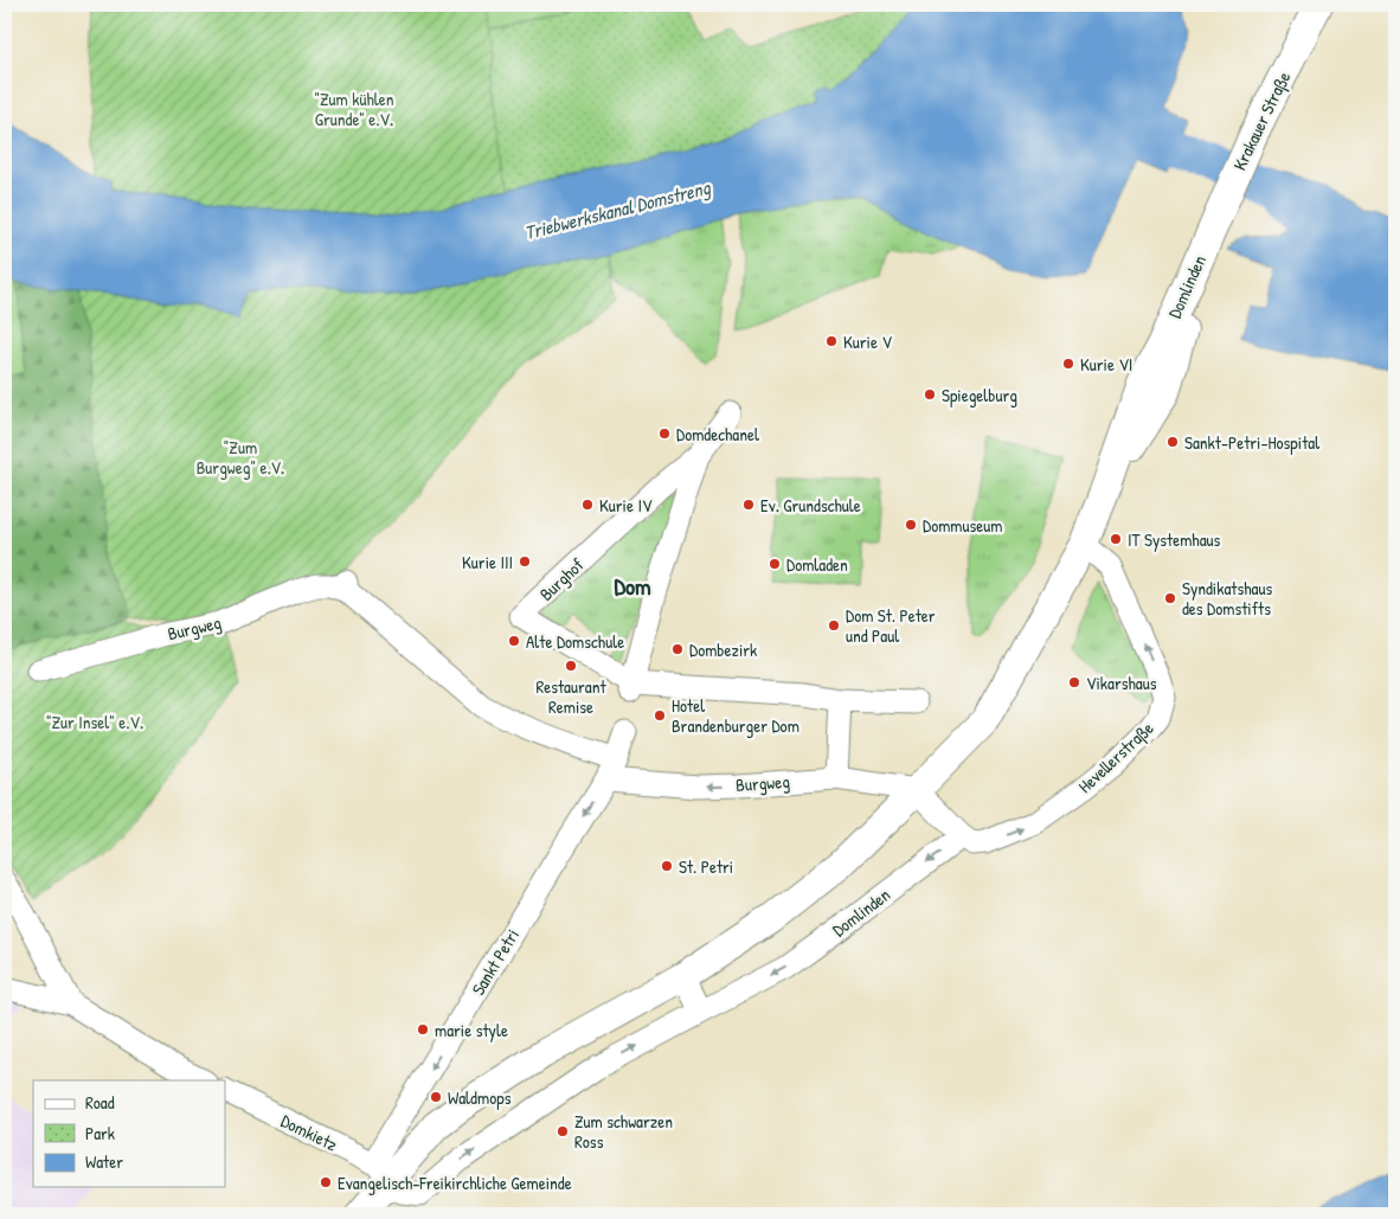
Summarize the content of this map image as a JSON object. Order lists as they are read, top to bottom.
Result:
{
  "streets": {
    "street": [
      "Krakauer Straße",
      "Domlinden",
      "Burghof",
      "Burgweg",
      "Hevellerstraße",
      "Sankt Petri",
      "Domkietz"
    ]
  },
  "crossings": [
    ["Krakauer Straße", "Domlinden"],
    ["Domlinden", "Burgweg"],
    ["Domlinden", "Hevellerstraße"],
    ["Domlinden", "Sankt Petri"],
    ["Domlinden", "Domkietz"],
    ["Burgweg", "Sankt Petri"],
    ["Sankt Petri", "Domkietz"]
  ],
  "one_way": ["Sankt Petri"],
  "districts": ["Dom"],
  "water": ["Triebwerkskanal Domstreng"],
  "parks": ["\"Zum kühlen Grunde\" e.V.", "\"Zum Burgweg\" e.V.", "\"Zur Insel\" e.V."],
  "places": [
    "Kurie V",
    "Kurie VI",
    "Spiegelburg",
    "Domdechanel",
    "Sankt-Petri-Hospital",
    "Kurie IV",
    "Ev. Grundschule",
    "Dommuseum",
    "IT Systemhaus",
    "Kurie III",
    "Domladen",
    "Syndikatshaus des Domstifts",
    "Dom St. Peter und Paul",
    "Alte Domschule",
    "Dombezirk",
    "Restaurant Remise",
    "Vikarshaus",
    "Hotel Brandenburger Dom",
    "St. Petri",
    "marie style",
    "Waldmops",
    "Zum schwarzen Ross",
    "Evangelisch-Freikirchliche Gemeinde"
  ],
  "legend": ["Road", "Park", "Water"]
}
